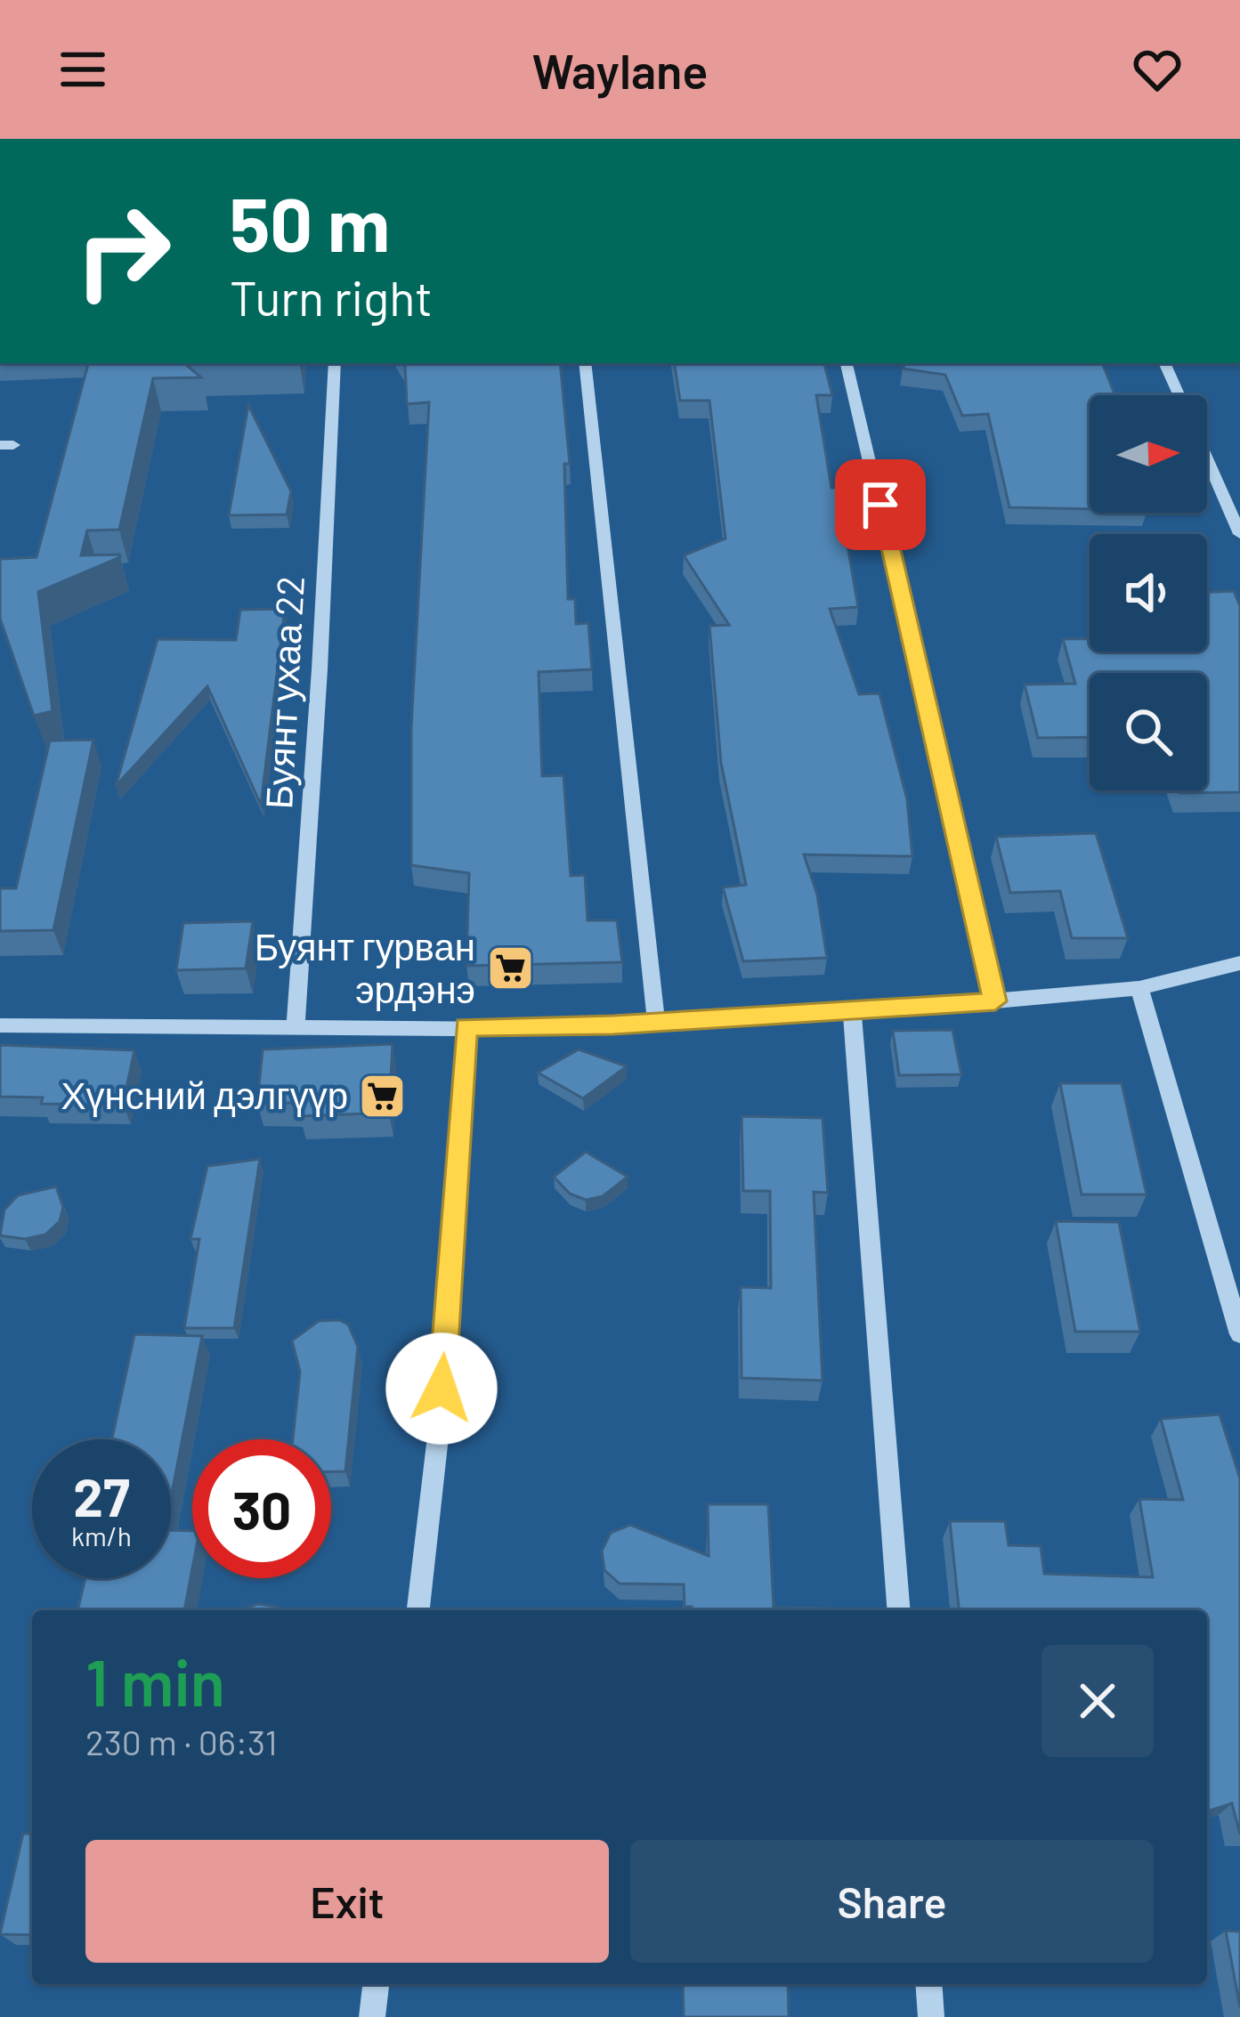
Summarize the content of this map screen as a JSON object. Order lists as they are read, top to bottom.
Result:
{
  "streets": {
    "street": ["Буянт ухаа 22"]
  },
  "places": {
    "supermarket": ["Буянт гурван эрдэнэ", "Хүнсний дэлгүүр"]
  },
  "north": "right",
  "page": {
    "header": "Waylane",
    "turn": ["50 m", "Turn right"],
    "speed": "27 km/h",
    "limit": "30",
    "heading": ["1 min", "230 m · 06:31"],
    "buttons": ["Exit", "Share"]
  }
}
